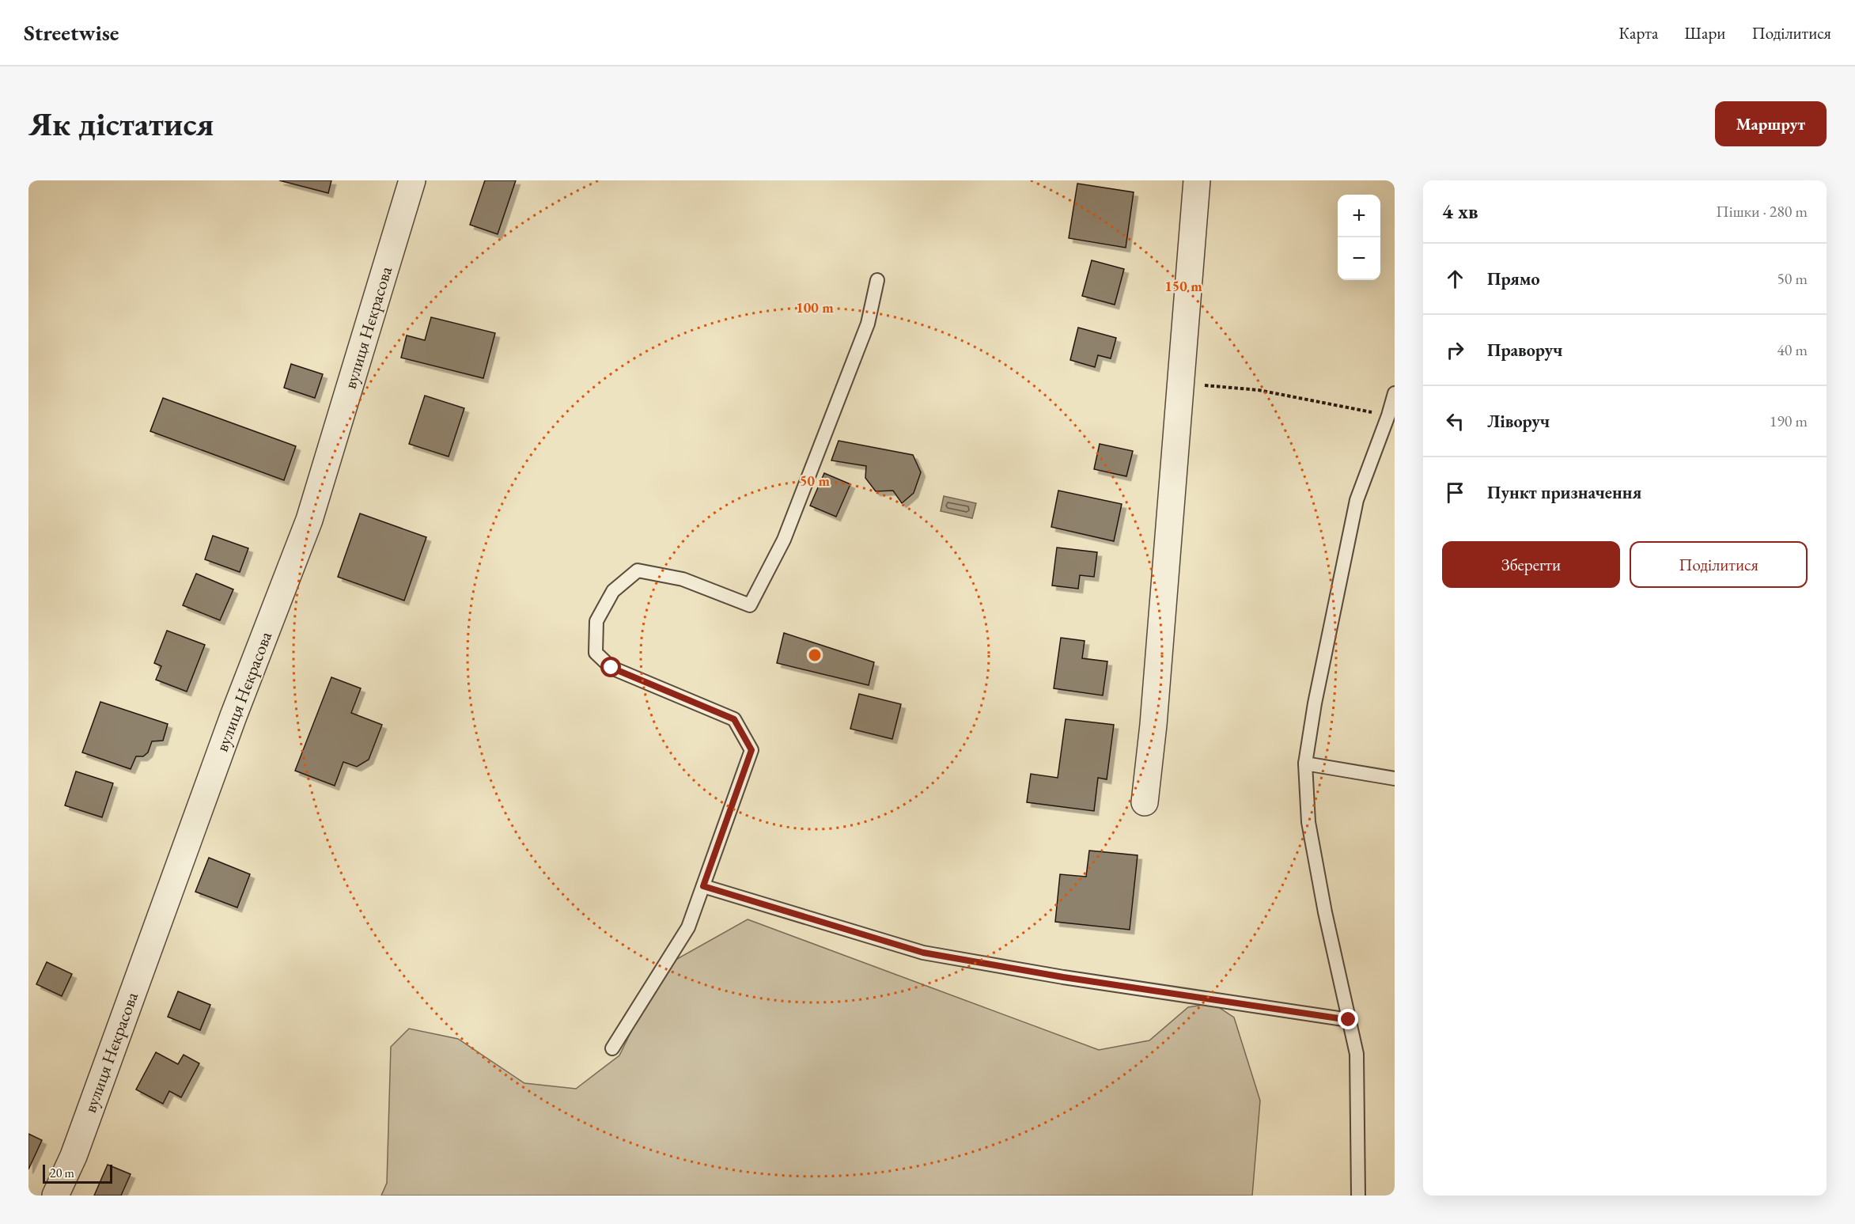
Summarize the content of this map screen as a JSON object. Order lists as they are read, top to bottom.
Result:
{
  "streets": {
    "street": ["вулиця Нєкрасова"]
  },
  "scale_bar": "20 m",
  "page": {
    "header": "Streetwise",
    "nav": ["Карта", "Шари", "Поділитися"],
    "buttons": [
      "Маршрут",
      ["Зберегти", "Поділитися"]
    ],
    "title": "Як дістатися",
    "heading": ["4 хв", "Пішки · 280 m"],
    "map_buttons": ["+", "−"],
    "list": [
      ["Прямо", "50 m"],
      ["Праворуч", "40 m"],
      ["Ліворуч", "190 m"],
      "Пункт призначення"
    ],
    "scale": "20 m"
  },
  "rings": ["150 m", "100 m", "50 m"]
}
